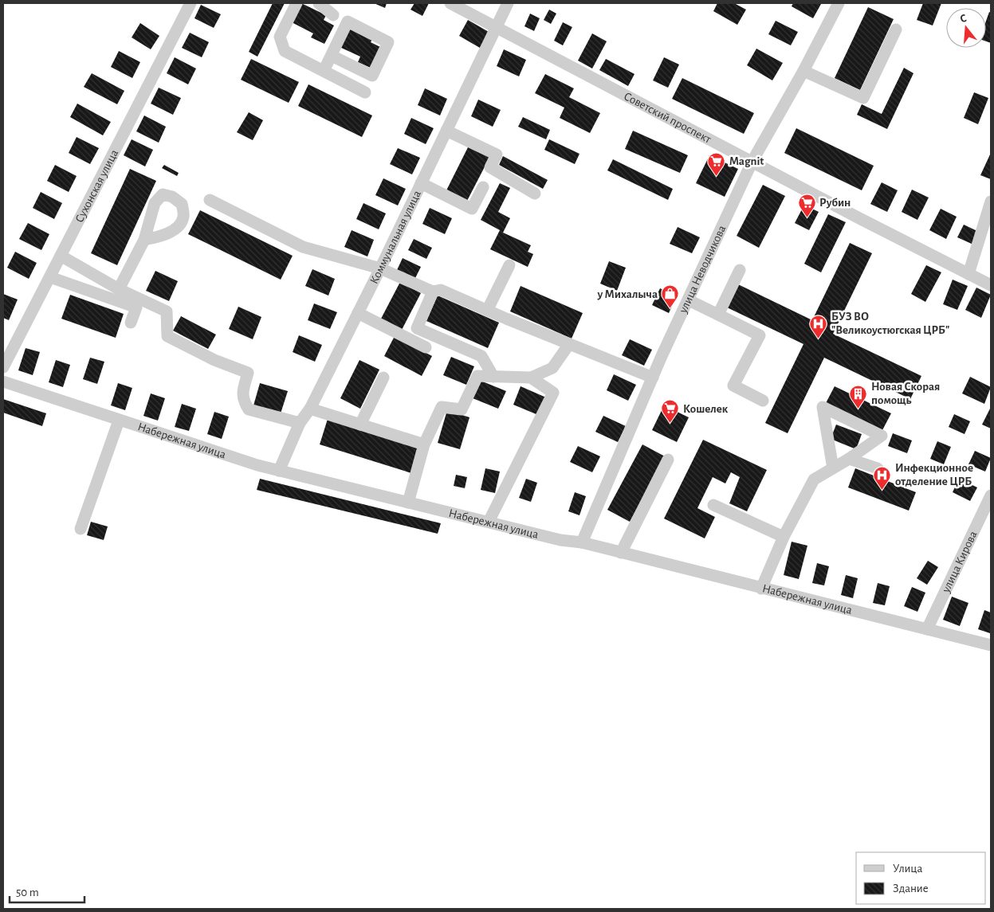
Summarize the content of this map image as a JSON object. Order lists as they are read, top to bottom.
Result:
{
  "streets": {
    "street": [
      "Советский проспект",
      "Сухонская улица",
      "Коммунальная улица",
      "улица Неводчикова",
      "Набережная улица",
      "улица Кирова"
    ]
  },
  "crossings": [
    ["Советский проспект", "Коммунальная улица"],
    ["Советский проспект", "улица Неводчикова"],
    ["Коммунальная улица", "Набережная улица"],
    ["улица Неводчикова", "Набережная улица"],
    ["Набережная улица", "улица Кирова"]
  ],
  "places": {
    "supermarket": ["Magnit", "Рубин", "Кошелек"],
    "shop": ["у Михалыча"],
    "hospital": ["БУЗ ВО \"Великоустюгская ЦРБ\"", "Инфекционное отделение ЦРБ"],
    "building": ["Новая Скорая помощь"]
  },
  "legend": ["Улица", "Здание"],
  "scale_bar": "50 m",
  "north": "top"
}
